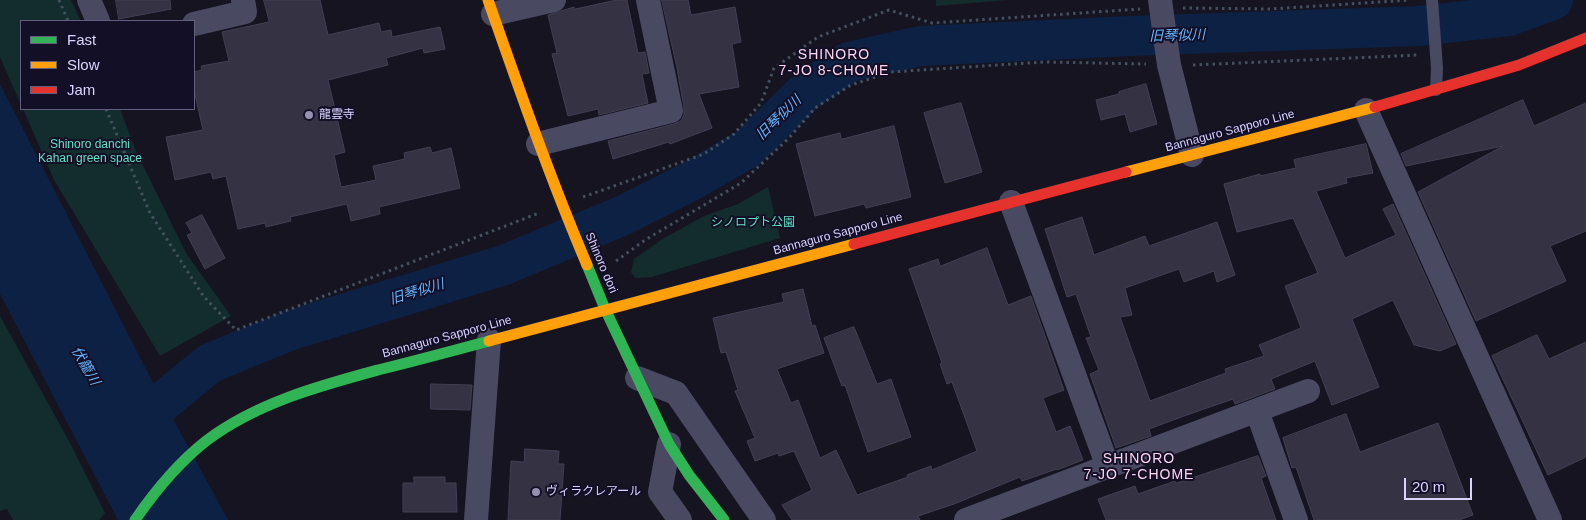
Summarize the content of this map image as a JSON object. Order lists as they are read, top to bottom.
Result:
{
  "streets": {
    "main road": ["Bannaguro Sapporo Line", "Shinoro dori"]
  },
  "crossings": [
    ["Bannaguro Sapporo Line", "Shinoro dori"]
  ],
  "districts": ["SHINORO 7-JO 8-CHOME", "SHINORO 7-JO 7-CHOME"],
  "water": ["旧琴似川", "伏籠川"],
  "parks": ["Shinoro danchi Kahan green space", "シノロプト公園"],
  "places": ["龍雲寺", "ヴィラクレアール"],
  "legend": ["Fast", "Slow", "Jam"],
  "scale_bar": "20 m"
}
